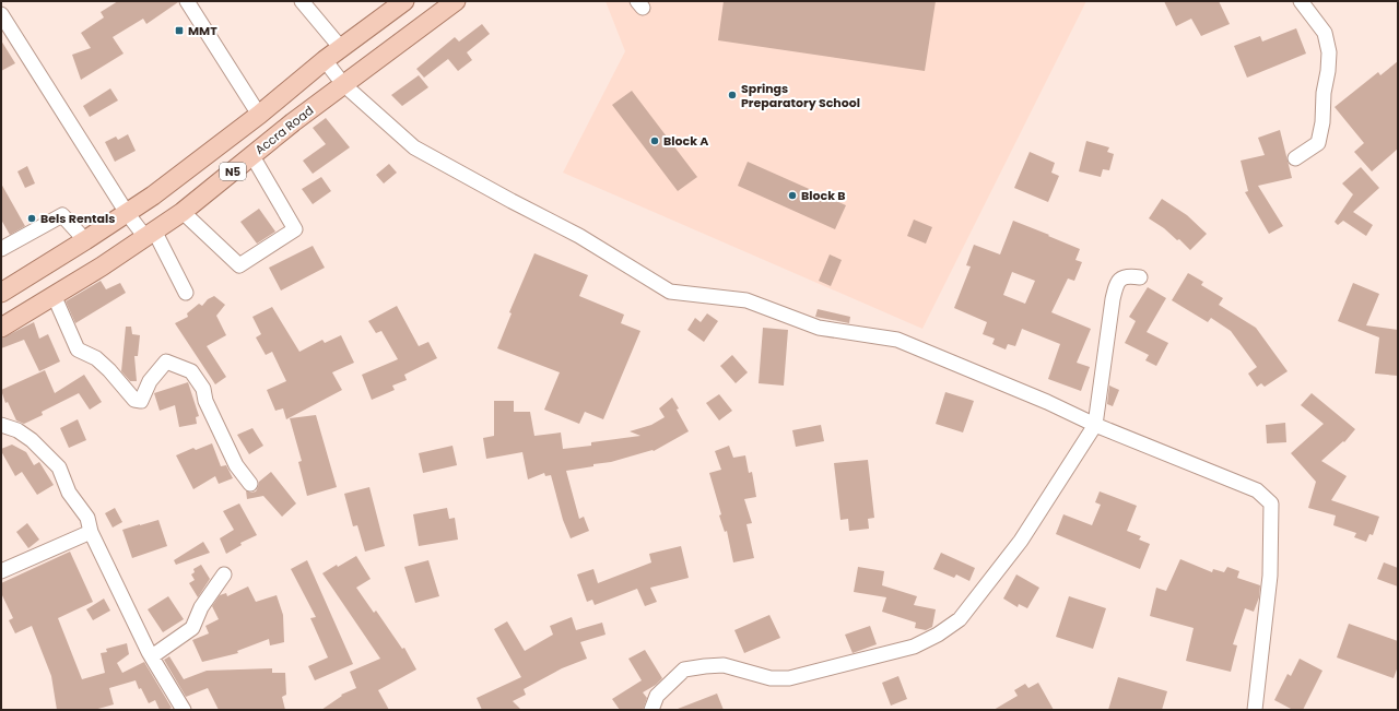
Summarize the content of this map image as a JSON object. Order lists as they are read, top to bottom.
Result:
{
  "streets": {
    "main road": ["Accra Road", "N5"]
  },
  "places": {
    "transit": ["MMT"],
    "other": [
      "Springs Preparatory School",
      "Block A",
      "Block B",
      "Bels Rentals"
    ]
  }
}
